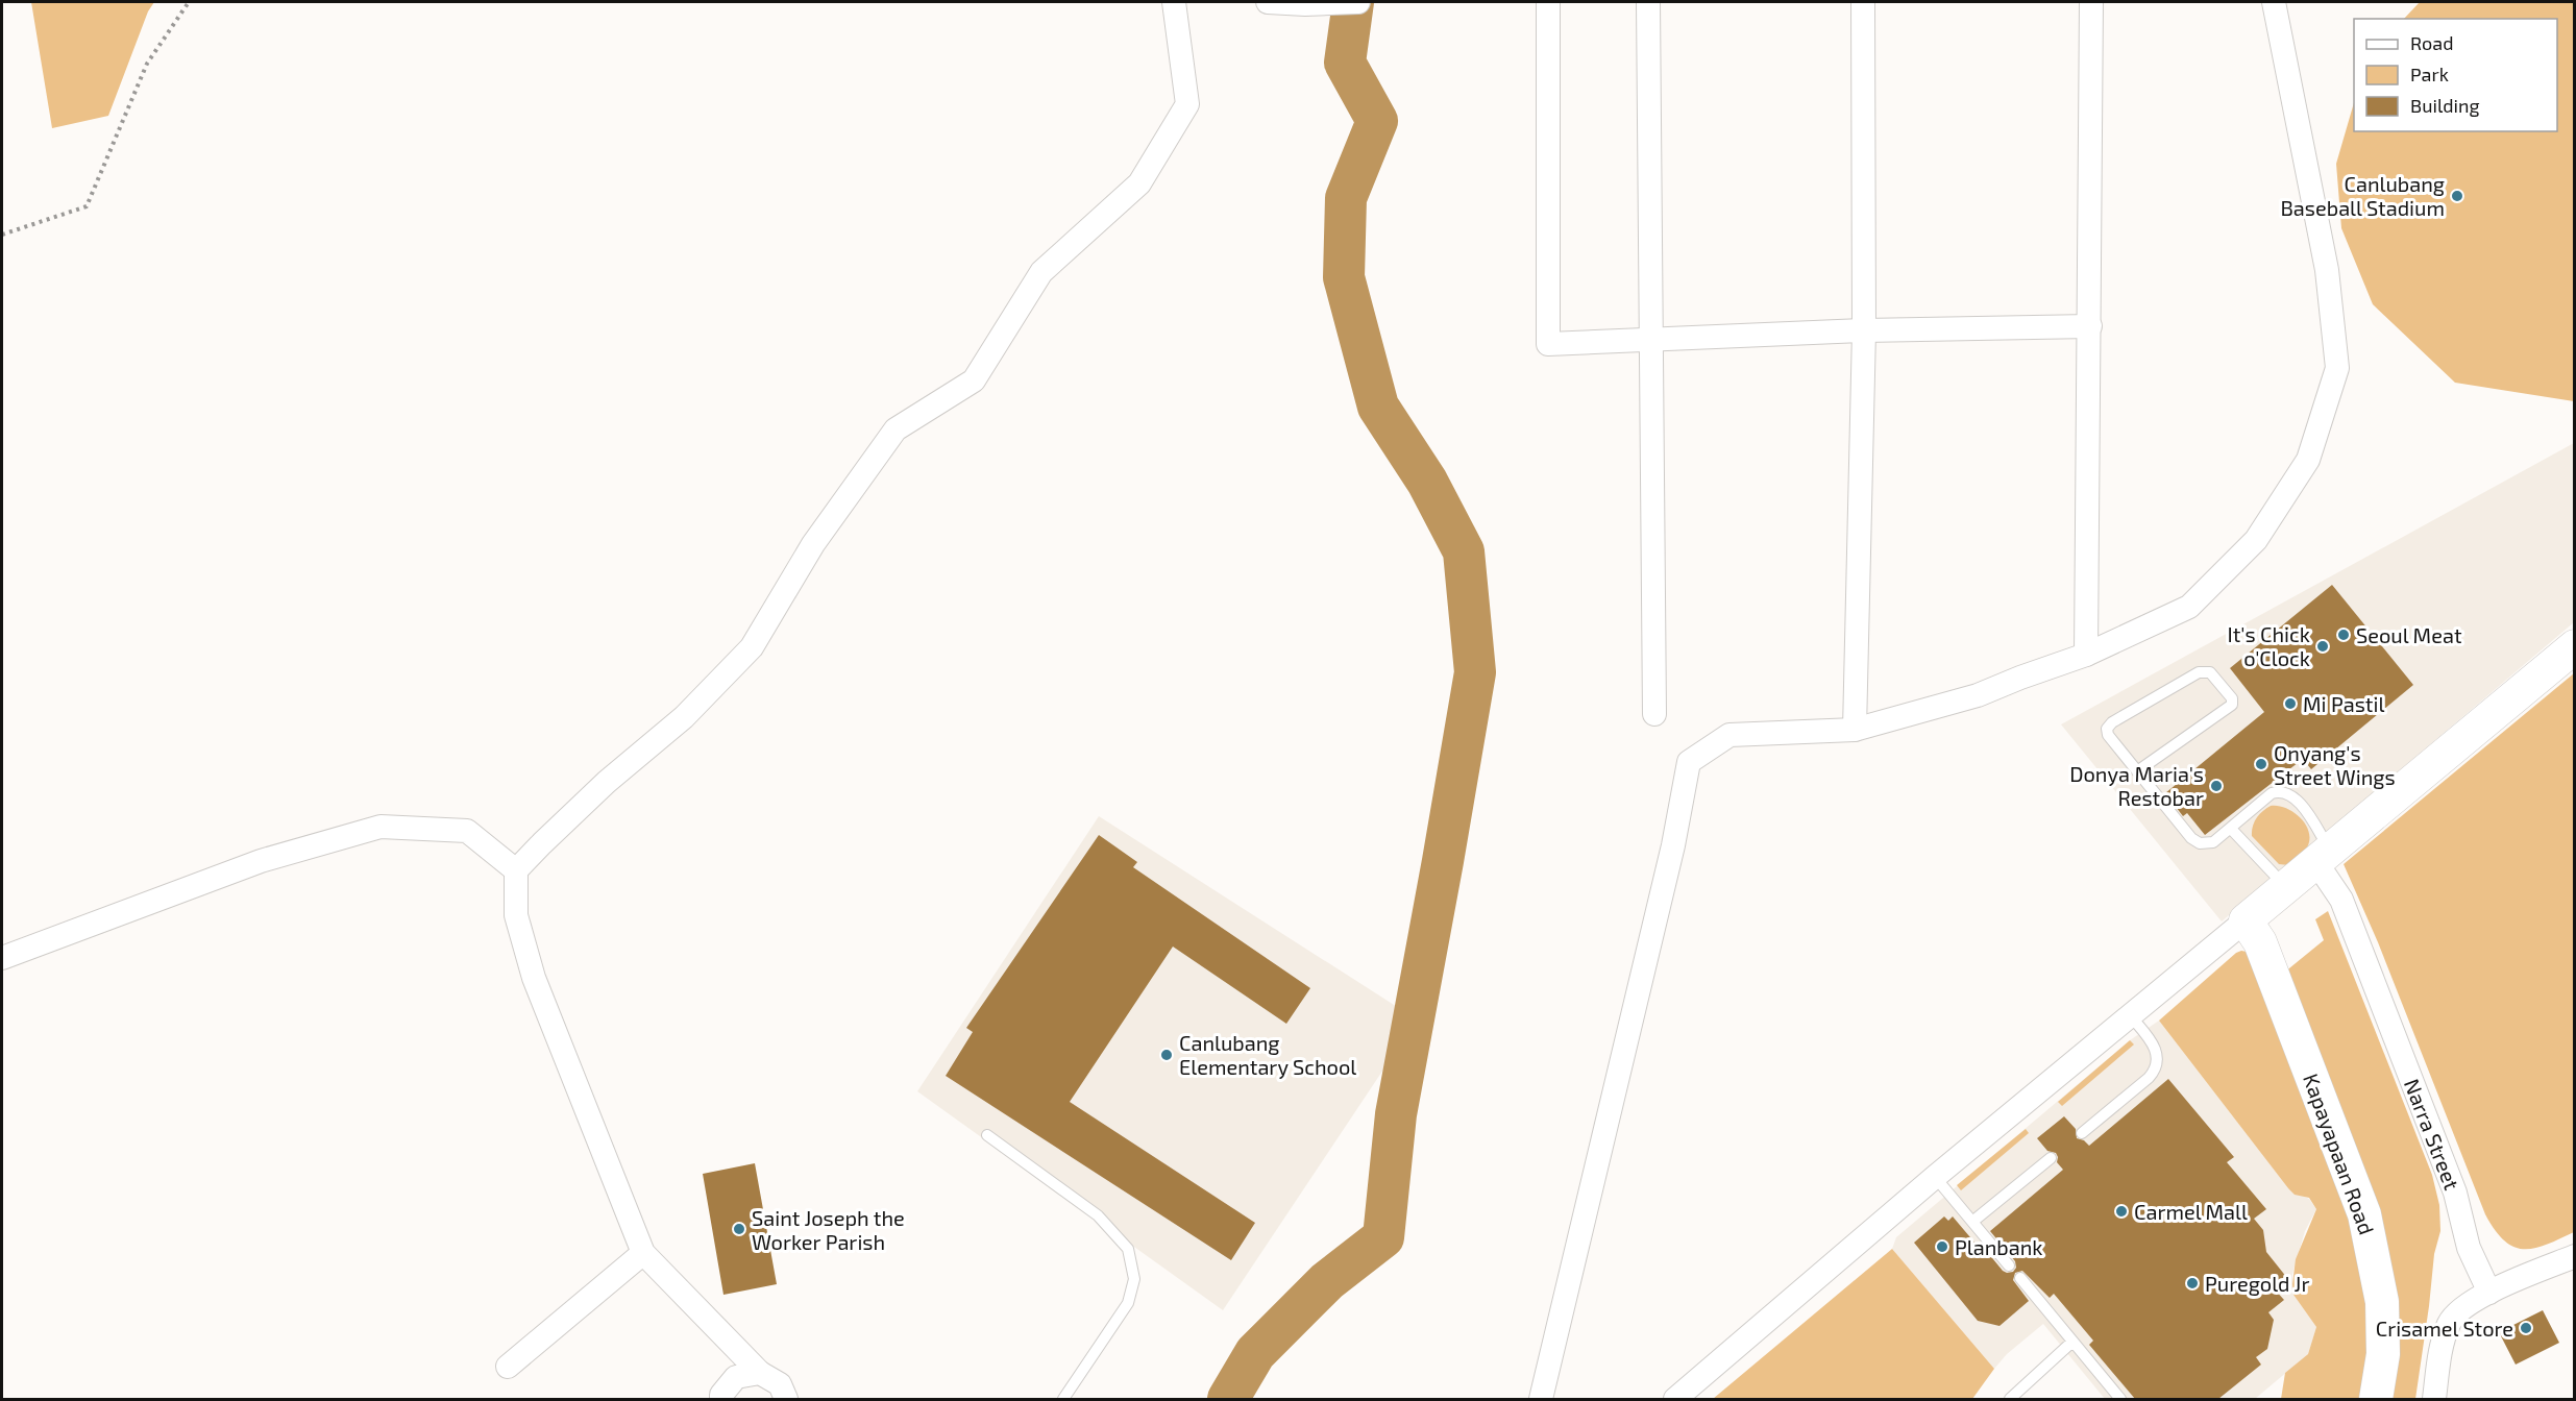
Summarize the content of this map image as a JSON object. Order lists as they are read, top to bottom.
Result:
{
  "streets": {
    "street": ["Narra Street", "Kapayapaan Road"]
  },
  "places": [
    "Canlubang Baseball Stadium",
    "Seoul Meat",
    "It's Chick o'Clock",
    "Mi Pastil",
    "Onyang's Street Wings",
    "Donya Maria's Restobar",
    "Canlubang Elementary School",
    "Carmel Mall",
    "Saint Joseph the Worker Parish",
    "Planbank",
    "Puregold Jr",
    "Crisamel Store"
  ],
  "legend": ["Road", "Park", "Building"]
}
